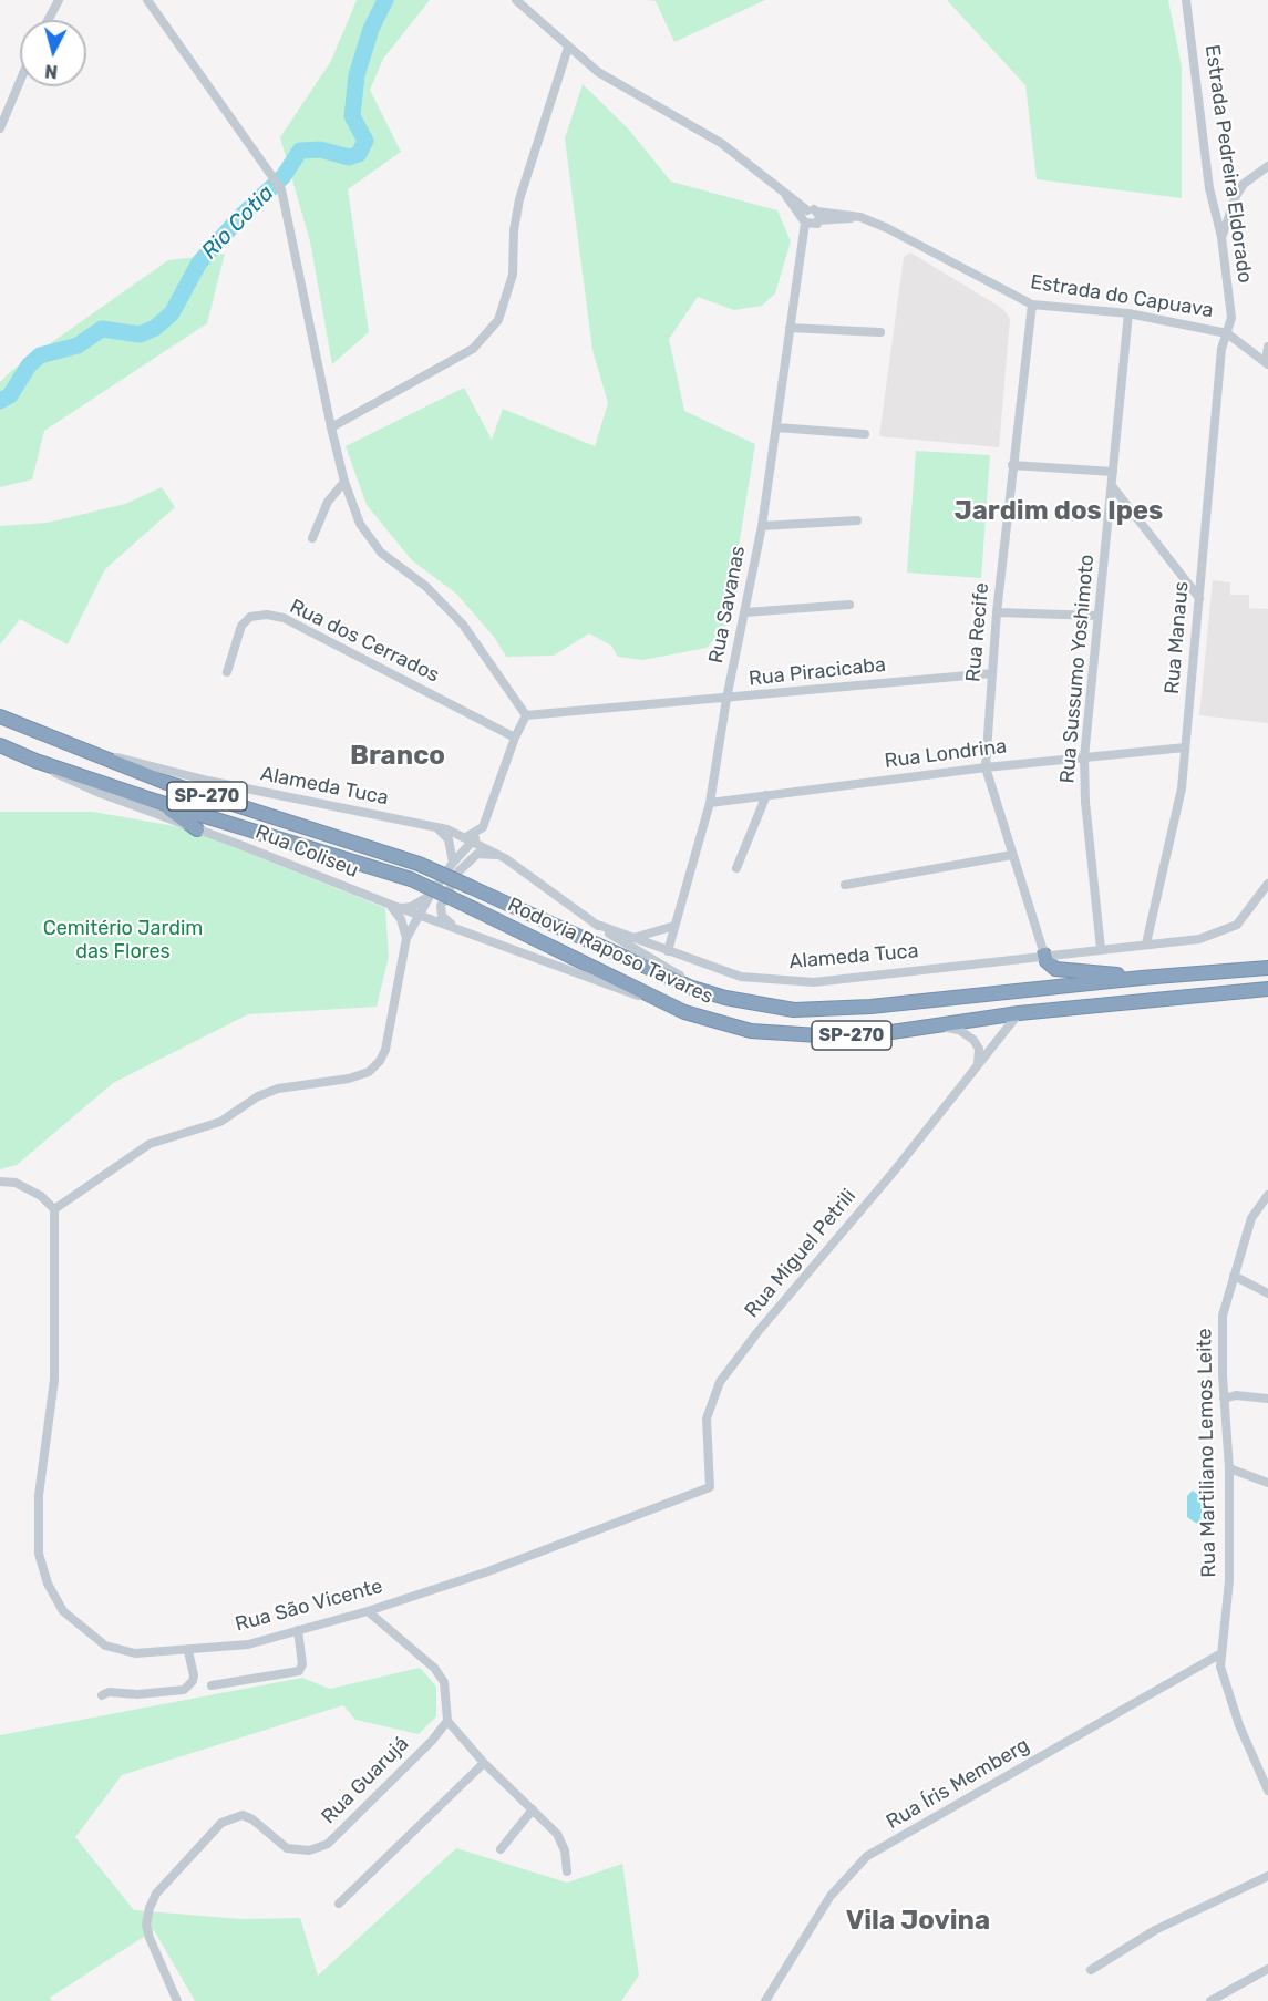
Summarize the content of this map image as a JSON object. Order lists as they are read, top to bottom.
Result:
{
  "streets": {
    "highway": ["SP-270", "Rodovia Raposo Tavares"],
    "street": [
      "Estrada Pedreira Eldorado",
      "Estrada do Capuava",
      "Rua Savanas",
      "Rua Recife",
      "Rua Manaus",
      "Rua dos Cerrados",
      "Rua Sussumo Yoshimoto",
      "Rua Piracicaba",
      "Rua Londrina",
      "Alameda Tuca",
      "Rua Coliseu",
      "Rua Miguel Petrili",
      "Rua Martiliano Lemos Leite",
      "Rua São Vicente",
      "Rua Guarujá",
      "Rua Íris Memberg"
    ]
  },
  "crossings": [
    ["Estrada Pedreira Eldorado", "Estrada do Capuava"],
    ["Estrada Pedreira Eldorado", "Rua Manaus"],
    ["Estrada do Capuava", "Rua Savanas"],
    ["Estrada do Capuava", "Rua Recife"],
    ["Estrada do Capuava", "Rua Manaus"],
    ["Estrada do Capuava", "Rua Sussumo Yoshimoto"],
    ["Rua Savanas", "Rua Piracicaba"],
    ["Rua Savanas", "Rua Londrina"],
    ["Rua Savanas", "Alameda Tuca"],
    ["Rua Recife", "Rua Piracicaba"],
    ["Rua Recife", "Rua Londrina"],
    ["Rua Recife", "Alameda Tuca"],
    ["Rua Manaus", "Rua Londrina"],
    ["Rua Manaus", "Alameda Tuca"],
    ["Rua Sussumo Yoshimoto", "Rua Londrina"],
    ["Rua Sussumo Yoshimoto", "Alameda Tuca"],
    ["Alameda Tuca", "Rodovia Raposo Tavares"],
    ["Rua Coliseu", "Rodovia Raposo Tavares"],
    ["Rodovia Raposo Tavares", "Rua Miguel Petrili"],
    ["Rua Miguel Petrili", "Rua São Vicente"],
    ["Rua Martiliano Lemos Leite", "Rua Íris Memberg"]
  ],
  "districts": ["Jardim dos Ipes", "Branco", "Vila Jovina"],
  "water": ["Rio Cotia"],
  "parks": ["Cemitério Jardim das Flores"],
  "north": "bottom"
}
